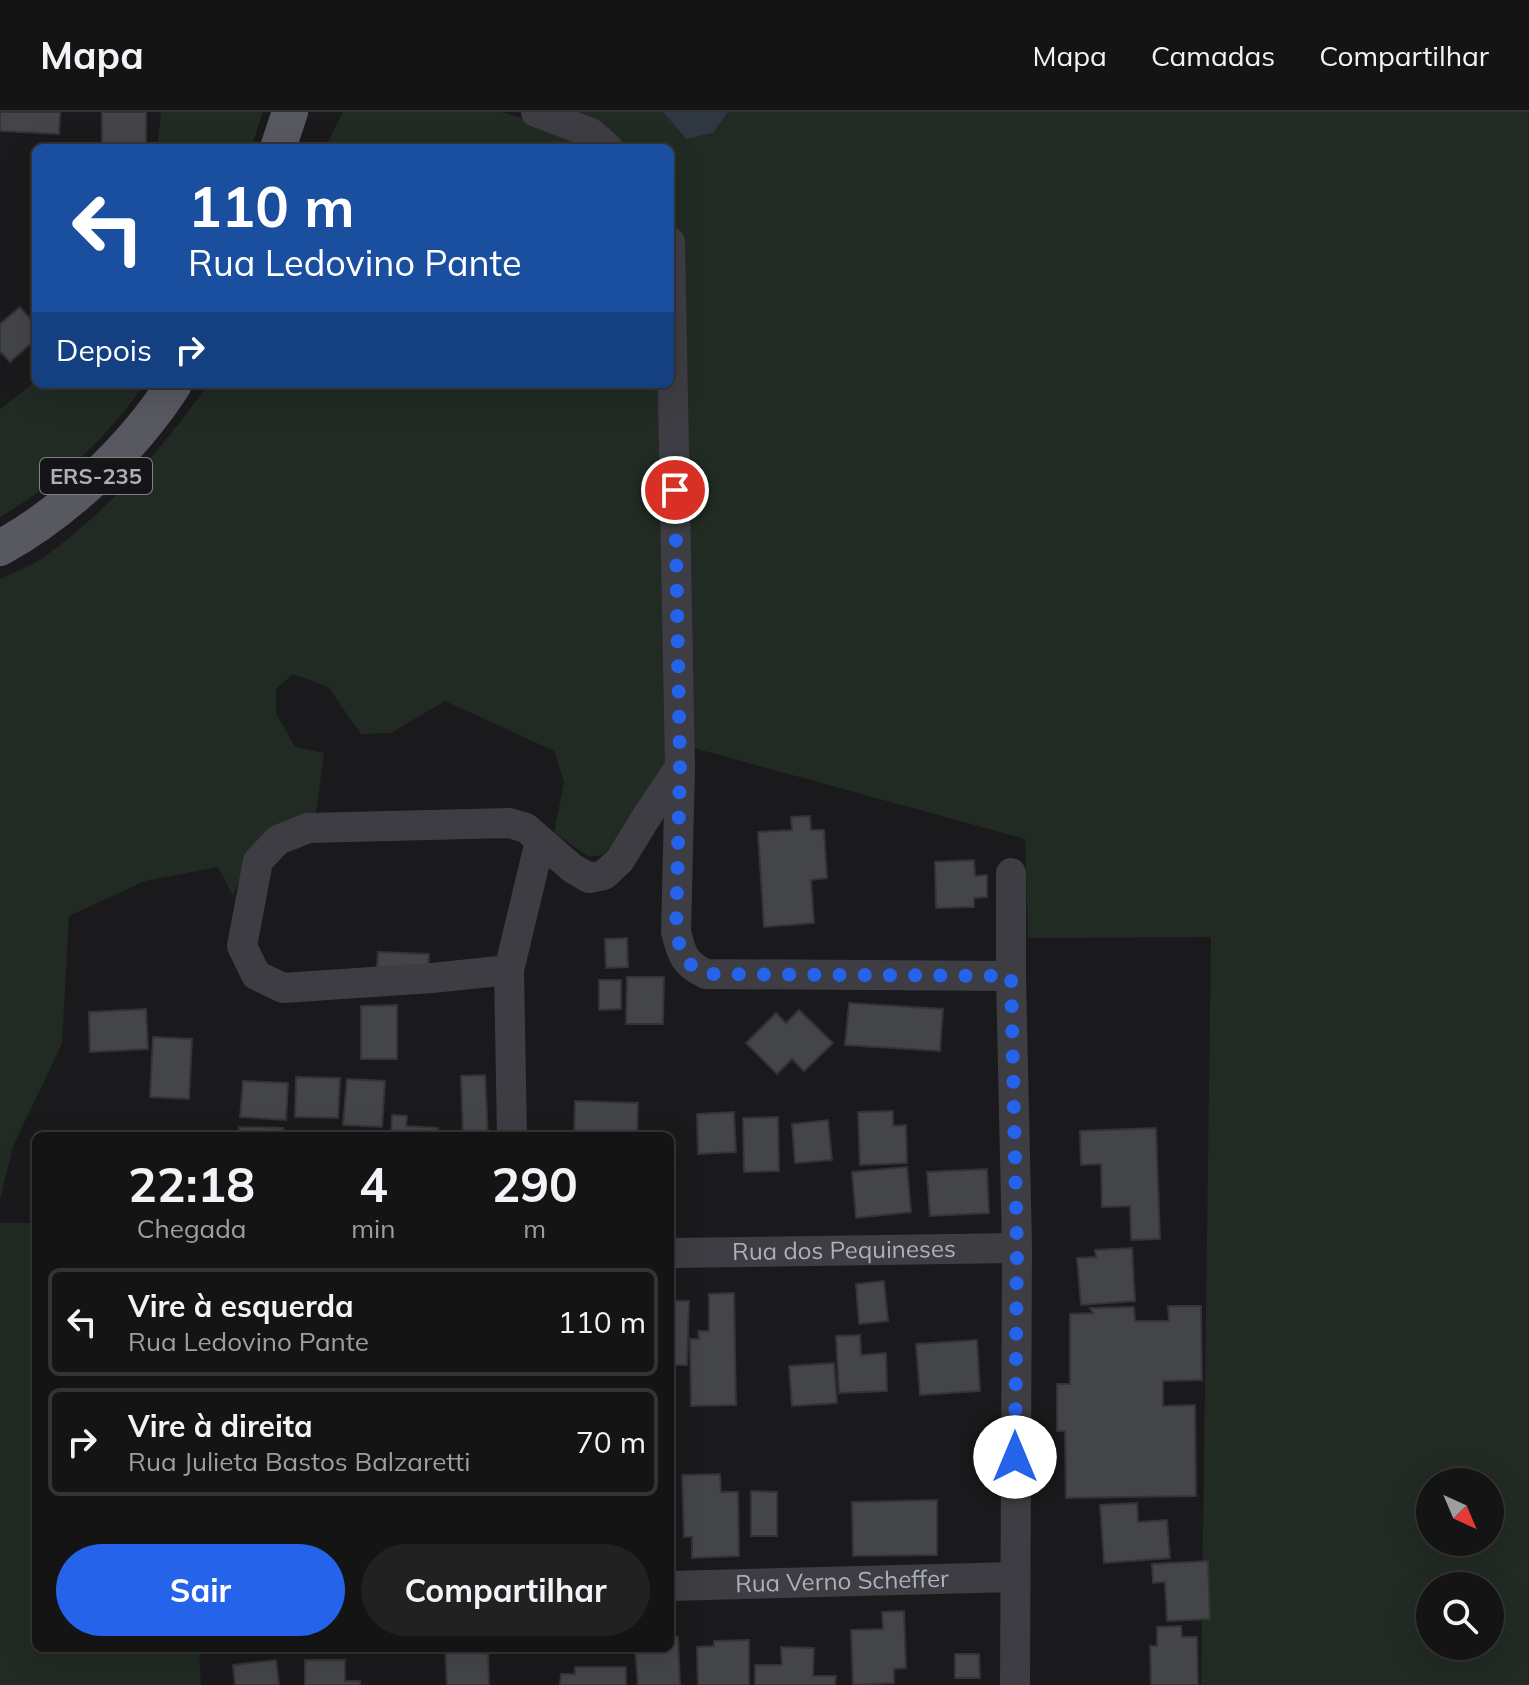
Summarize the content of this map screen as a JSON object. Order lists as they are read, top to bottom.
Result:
{
  "streets": {
    "main road": ["ERS-235"],
    "street": ["Rua dos Pequineses", "Rua Verno Scheffer"]
  },
  "north": "bottom right",
  "page": {
    "header": "Mapa",
    "nav": ["Mapa", "Camadas", "Compartilhar"],
    "turn": ["110 m", "Rua Ledovino Pante"],
    "then": "Depois",
    "eta": [
      "22:18",
      "Chegada",
      "4",
      "min",
      "290",
      "m"
    ],
    "list": [
      {
        "name": "Vire à esquerda",
        "note": "Rua Ledovino Pante",
        "value": "110 m"
      },
      {
        "name": "Vire à direita",
        "note": "Rua Julieta Bastos Balzaretti",
        "value": "70 m"
      }
    ],
    "buttons": ["Sair", "Compartilhar"]
  }
}
